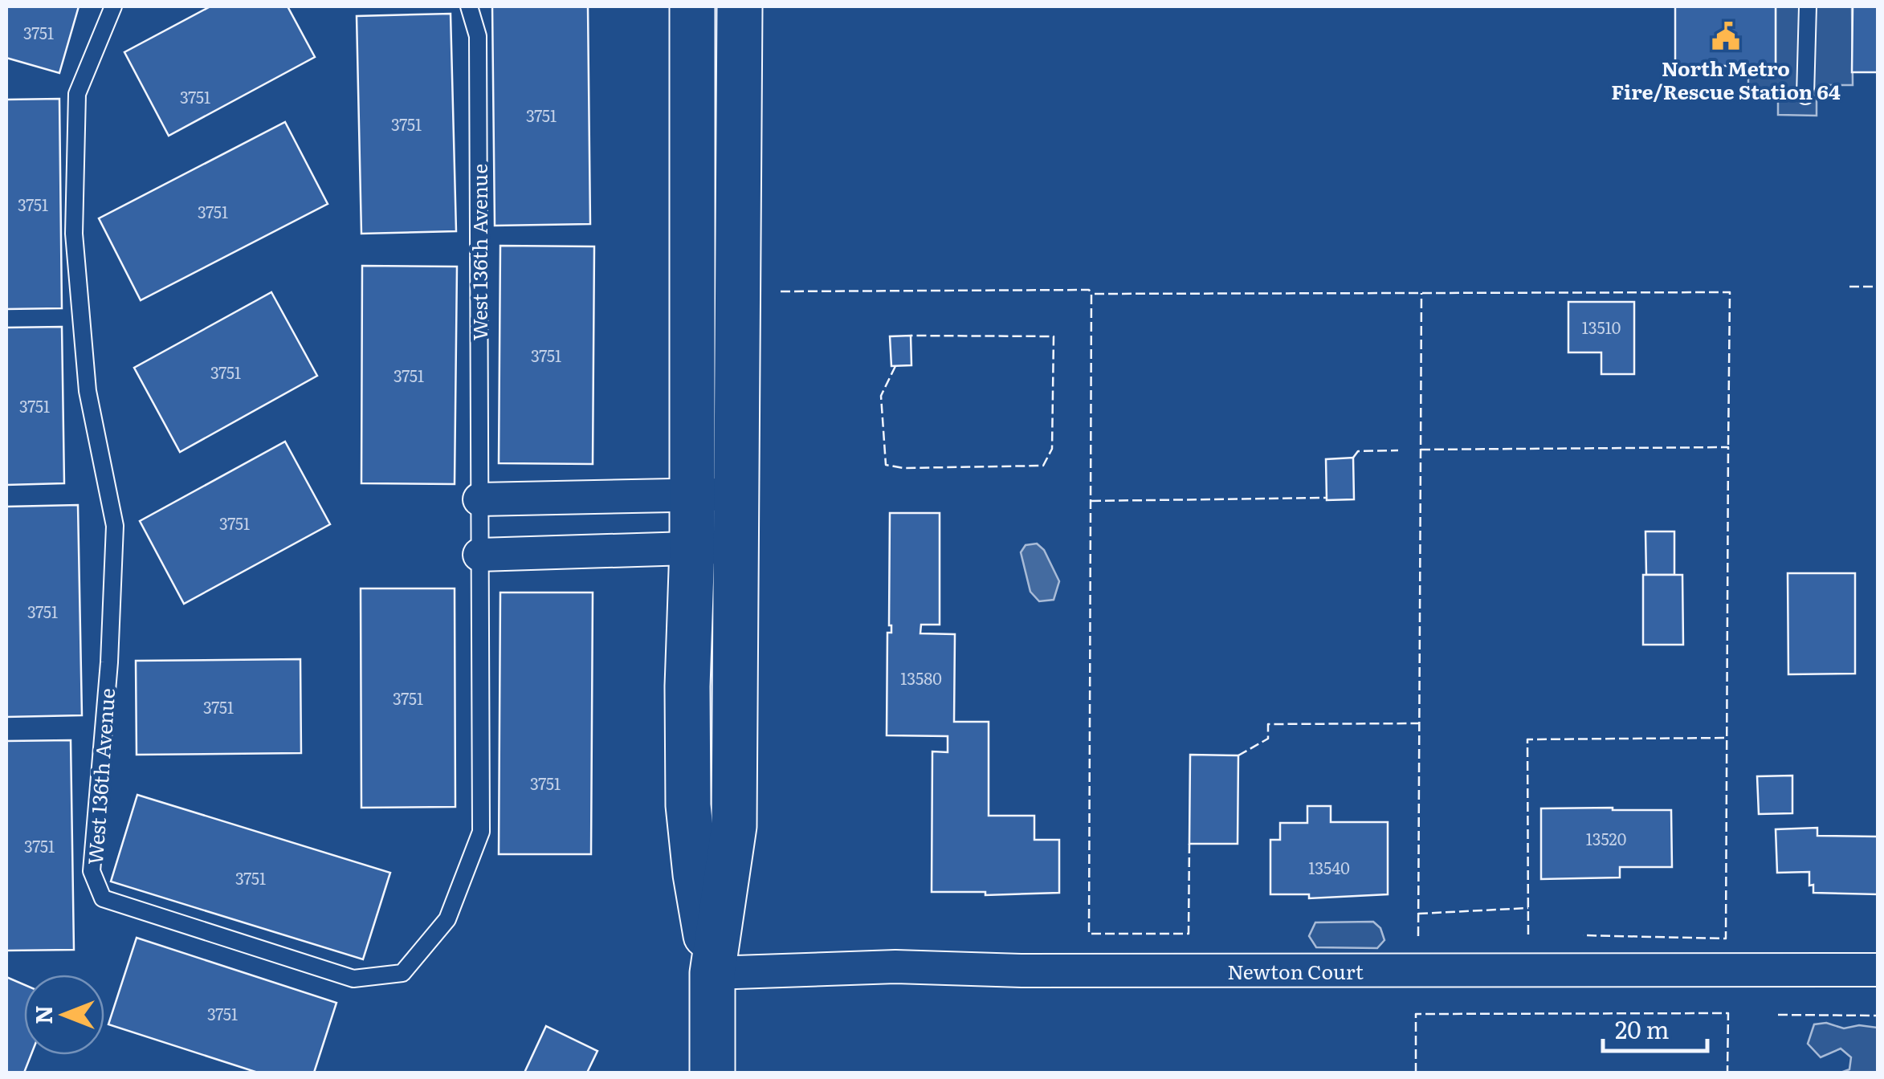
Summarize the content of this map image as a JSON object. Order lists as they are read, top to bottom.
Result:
{
  "streets": {
    "street": ["Newton Court"],
    "lane": ["West 136th Avenue"]
  },
  "places": {
    "public building": ["North Metro Fire/Rescue Station 64"]
  },
  "house_numbers": [
    "3751",
    "3751",
    "3751",
    "3751",
    "3751",
    "3751",
    "13510",
    "3751",
    "3751",
    "3751",
    "3751",
    "3751",
    "3751",
    "13580",
    "3751",
    "3751",
    "3751",
    "13520",
    "3751",
    "13540",
    "3751",
    "3751"
  ],
  "scale_bar": "20 m",
  "north": "left"
}
